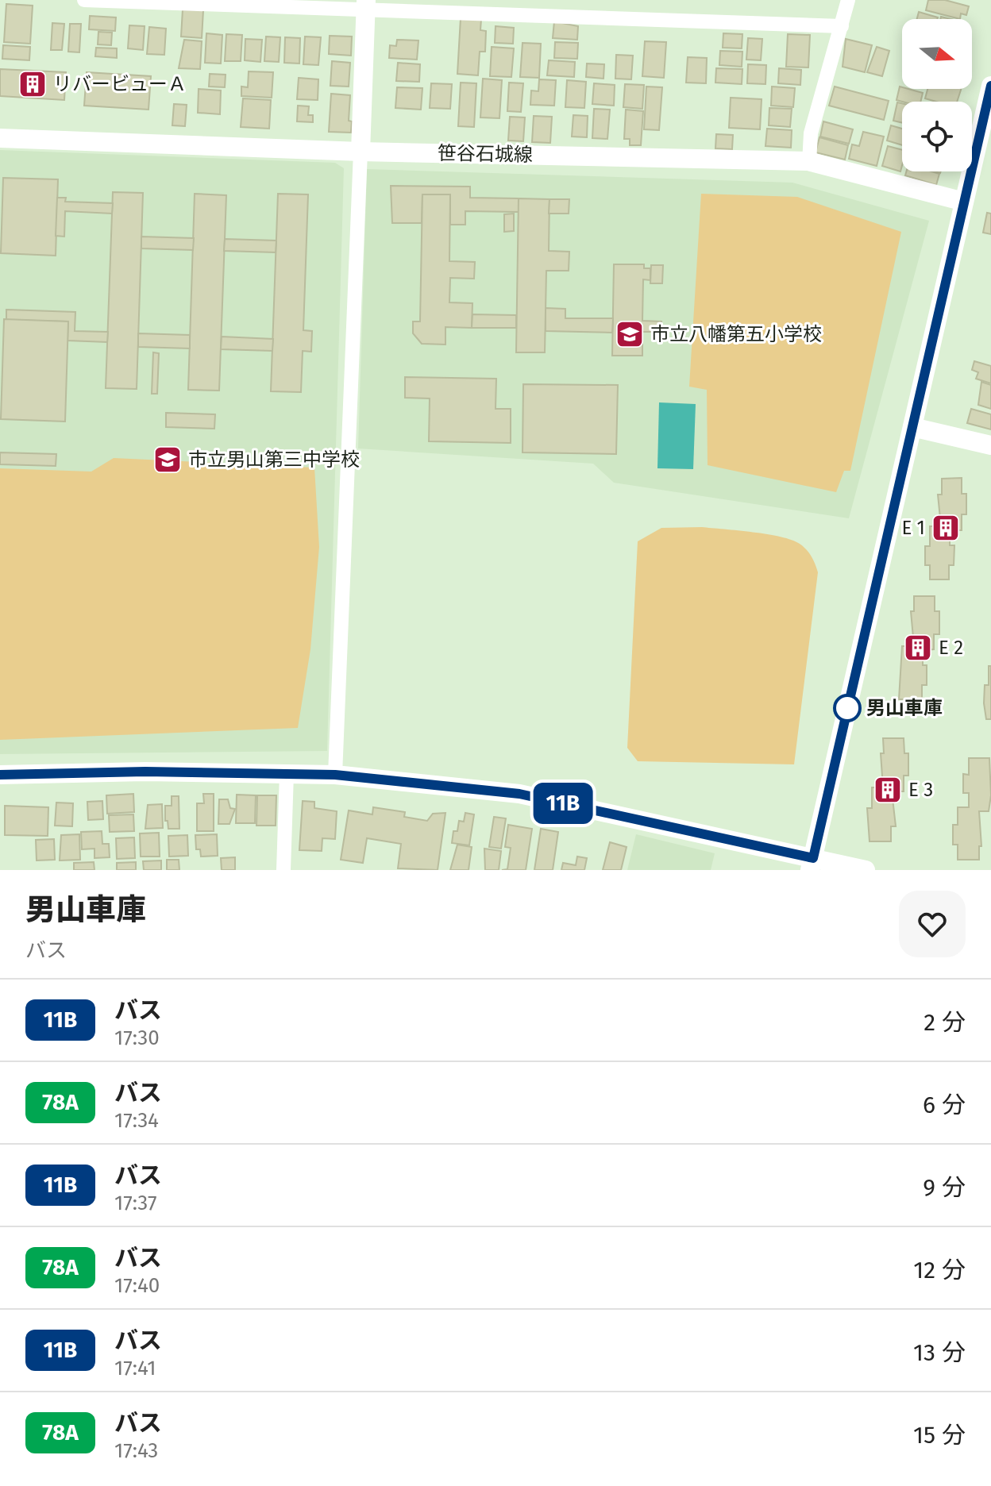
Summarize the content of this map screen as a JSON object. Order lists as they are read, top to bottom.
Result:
{
  "streets": {
    "street": ["笹谷石城線"]
  },
  "places": {
    "building": [
      "リバービューＡ",
      "E 1",
      "E 2",
      "E 3"
    ],
    "school or university": ["市立八幡第五小学校", "市立男山第三中学校"],
    "other": ["男山車庫"]
  },
  "lines": ["bus line 11B"],
  "north": "right",
  "page": {
    "on_map": "11B",
    "heading": ["男山車庫", "バス"],
    "list": [
      {
        "mark": "11B",
        "name": "バス",
        "note": "17:30",
        "value": "2 分"
      },
      {
        "mark": "78A",
        "name": "バス",
        "note": "17:34",
        "value": "6 分"
      },
      {
        "mark": "11B",
        "name": "バス",
        "note": "17:37",
        "value": "9 分"
      },
      {
        "mark": "78A",
        "name": "バス",
        "note": "17:40",
        "value": "12 分"
      },
      {
        "mark": "11B",
        "name": "バス",
        "note": "17:41",
        "value": "13 分"
      },
      {
        "mark": "78A",
        "name": "バス",
        "note": "17:43",
        "value": "15 分"
      }
    ]
  }
}
